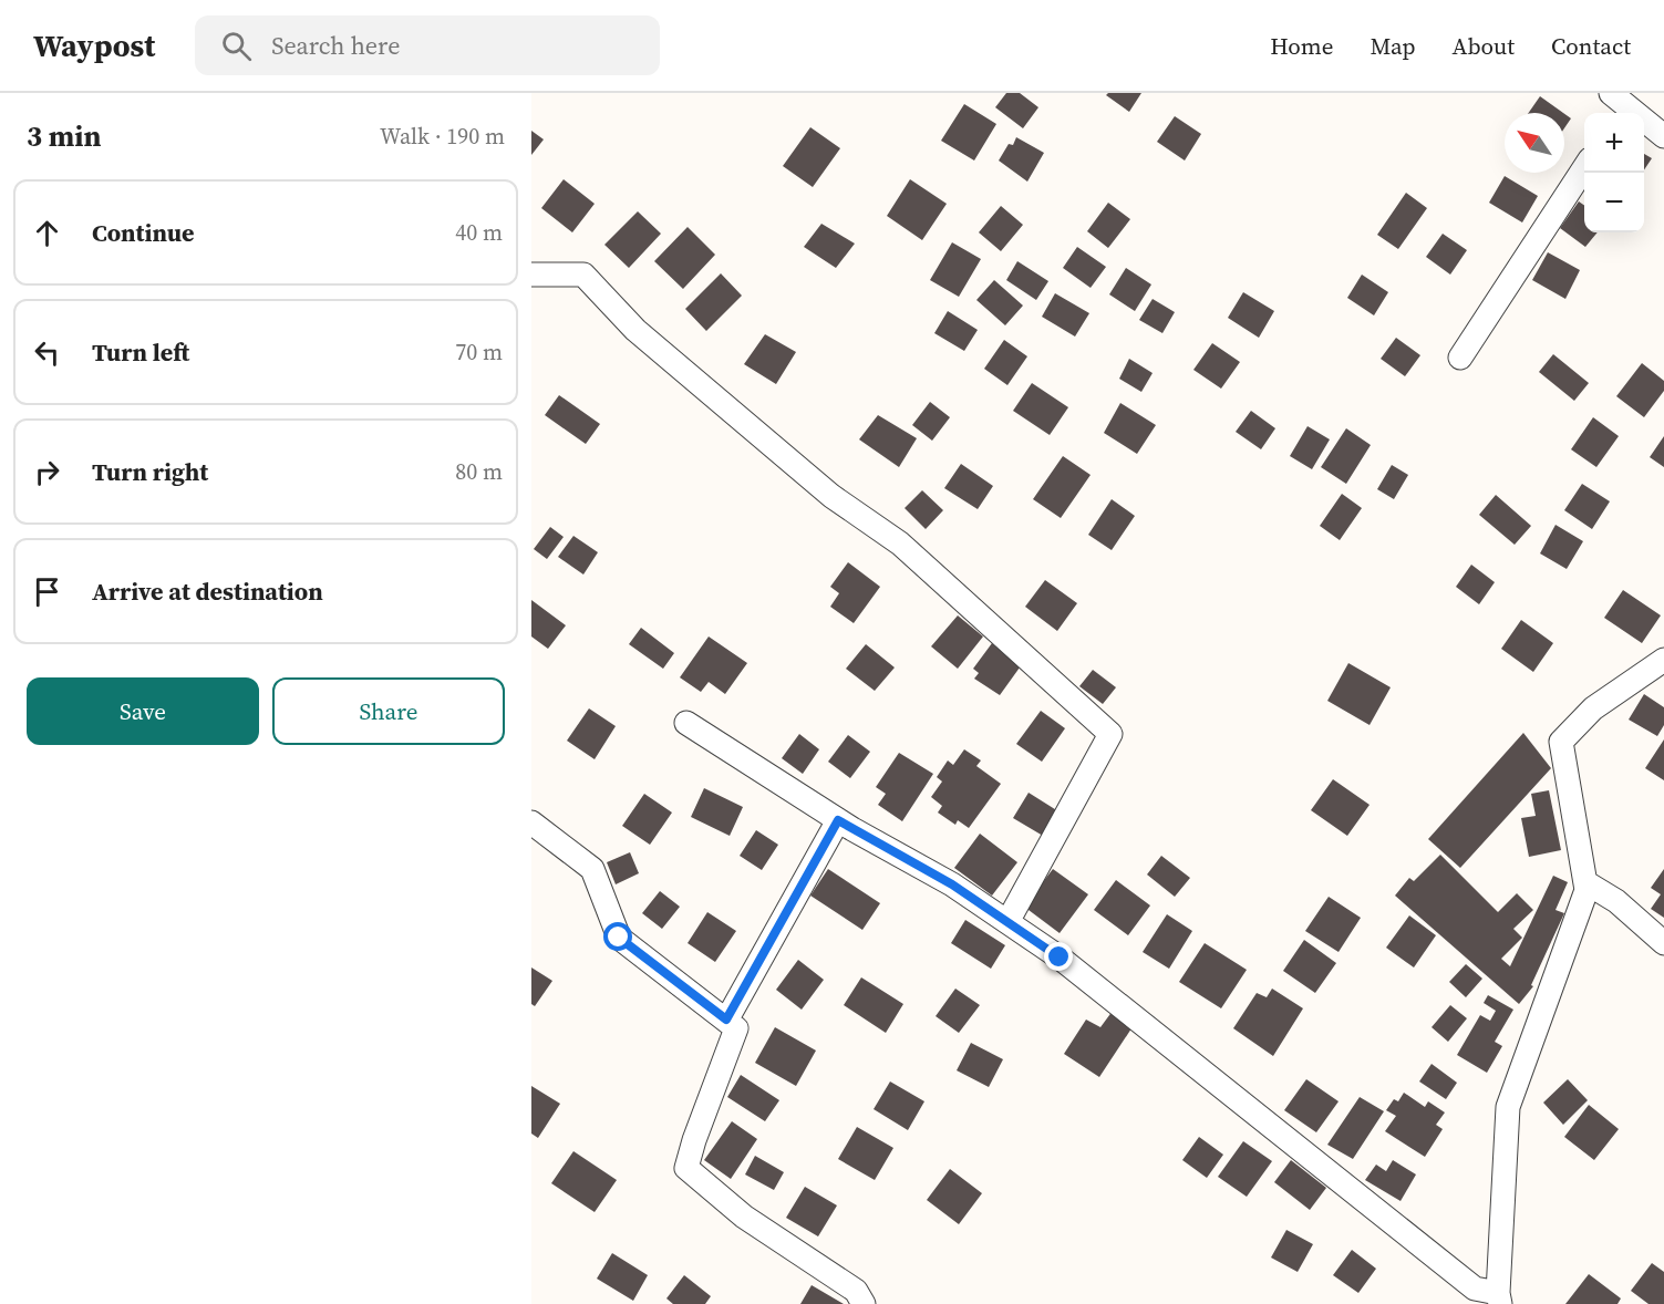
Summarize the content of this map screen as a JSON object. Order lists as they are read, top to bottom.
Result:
{
  "north": "top left",
  "page": {
    "header": "Waypost",
    "search": "Search here",
    "nav": [
      "Home",
      "Map",
      "About",
      "Contact"
    ],
    "heading": ["3 min", "Walk · 190 m"],
    "map_buttons": ["+", "−"],
    "list": [
      ["Continue", "40 m"],
      ["Turn left", "70 m"],
      ["Turn right", "80 m"],
      "Arrive at destination"
    ],
    "buttons": ["Save", "Share"]
  }
}
